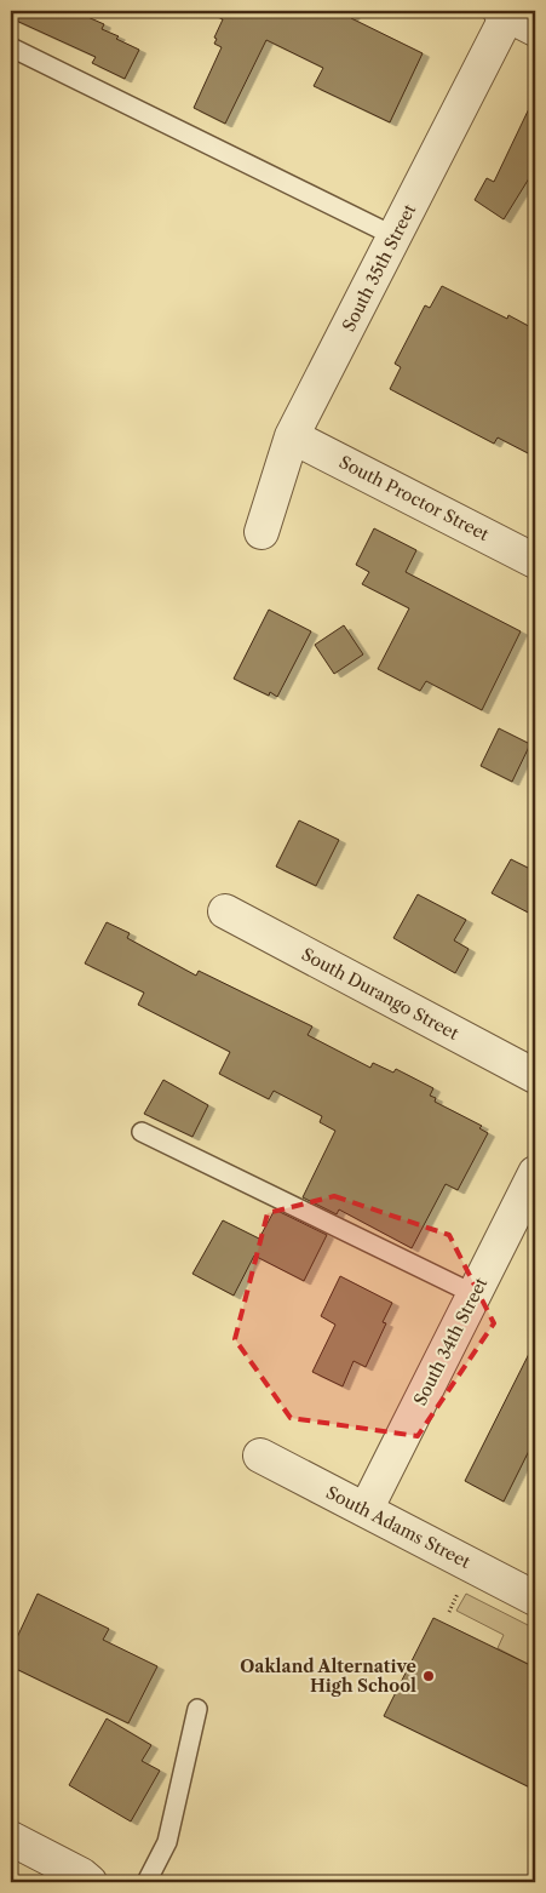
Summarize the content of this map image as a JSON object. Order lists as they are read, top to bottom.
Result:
{
  "streets": {
    "street": [
      "South 35th Street",
      "South Proctor Street",
      "South Durango Street",
      "South 34th Street",
      "South Adams Street"
    ]
  },
  "crossings": [
    ["South 35th Street", "South Proctor Street"],
    ["South 34th Street", "South Adams Street"]
  ],
  "places": ["Oakland Alternative High School"]
}
